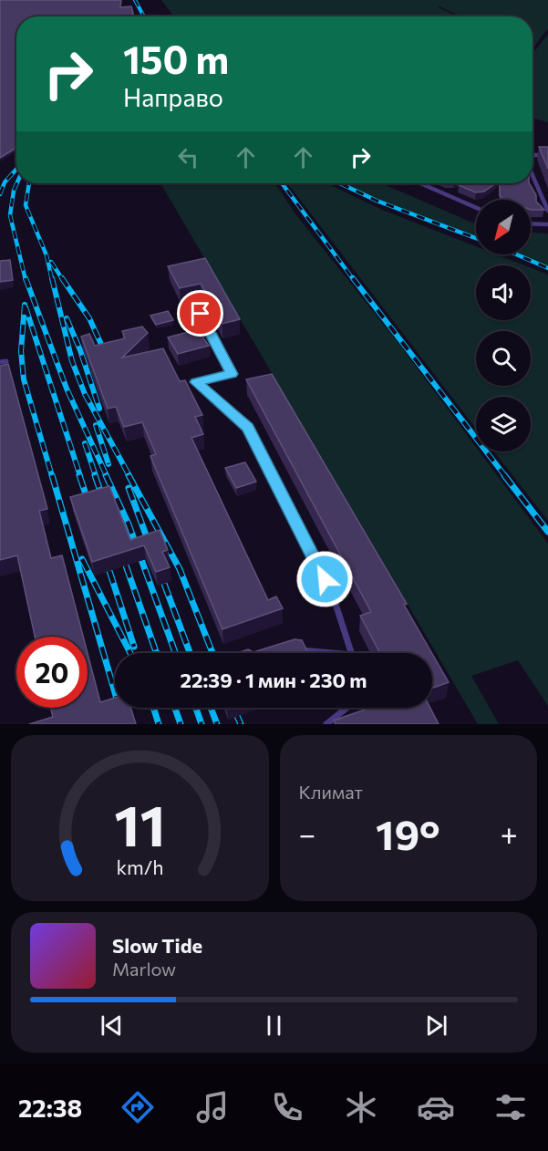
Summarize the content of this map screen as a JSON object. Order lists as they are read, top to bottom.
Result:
{
  "north": "bottom left",
  "page": {
    "turn": ["150 m", "Направо"],
    "limit": "20",
    "trip": "22:39 · 1 мин · 230 m",
    "tile": "Климат",
    "heat": ["−", "19°", "+"],
    "song": ["Slow Tide", "Marlow"],
    "tabs": "22:38",
    "gauge": ["11", "km/h"]
  }
}
